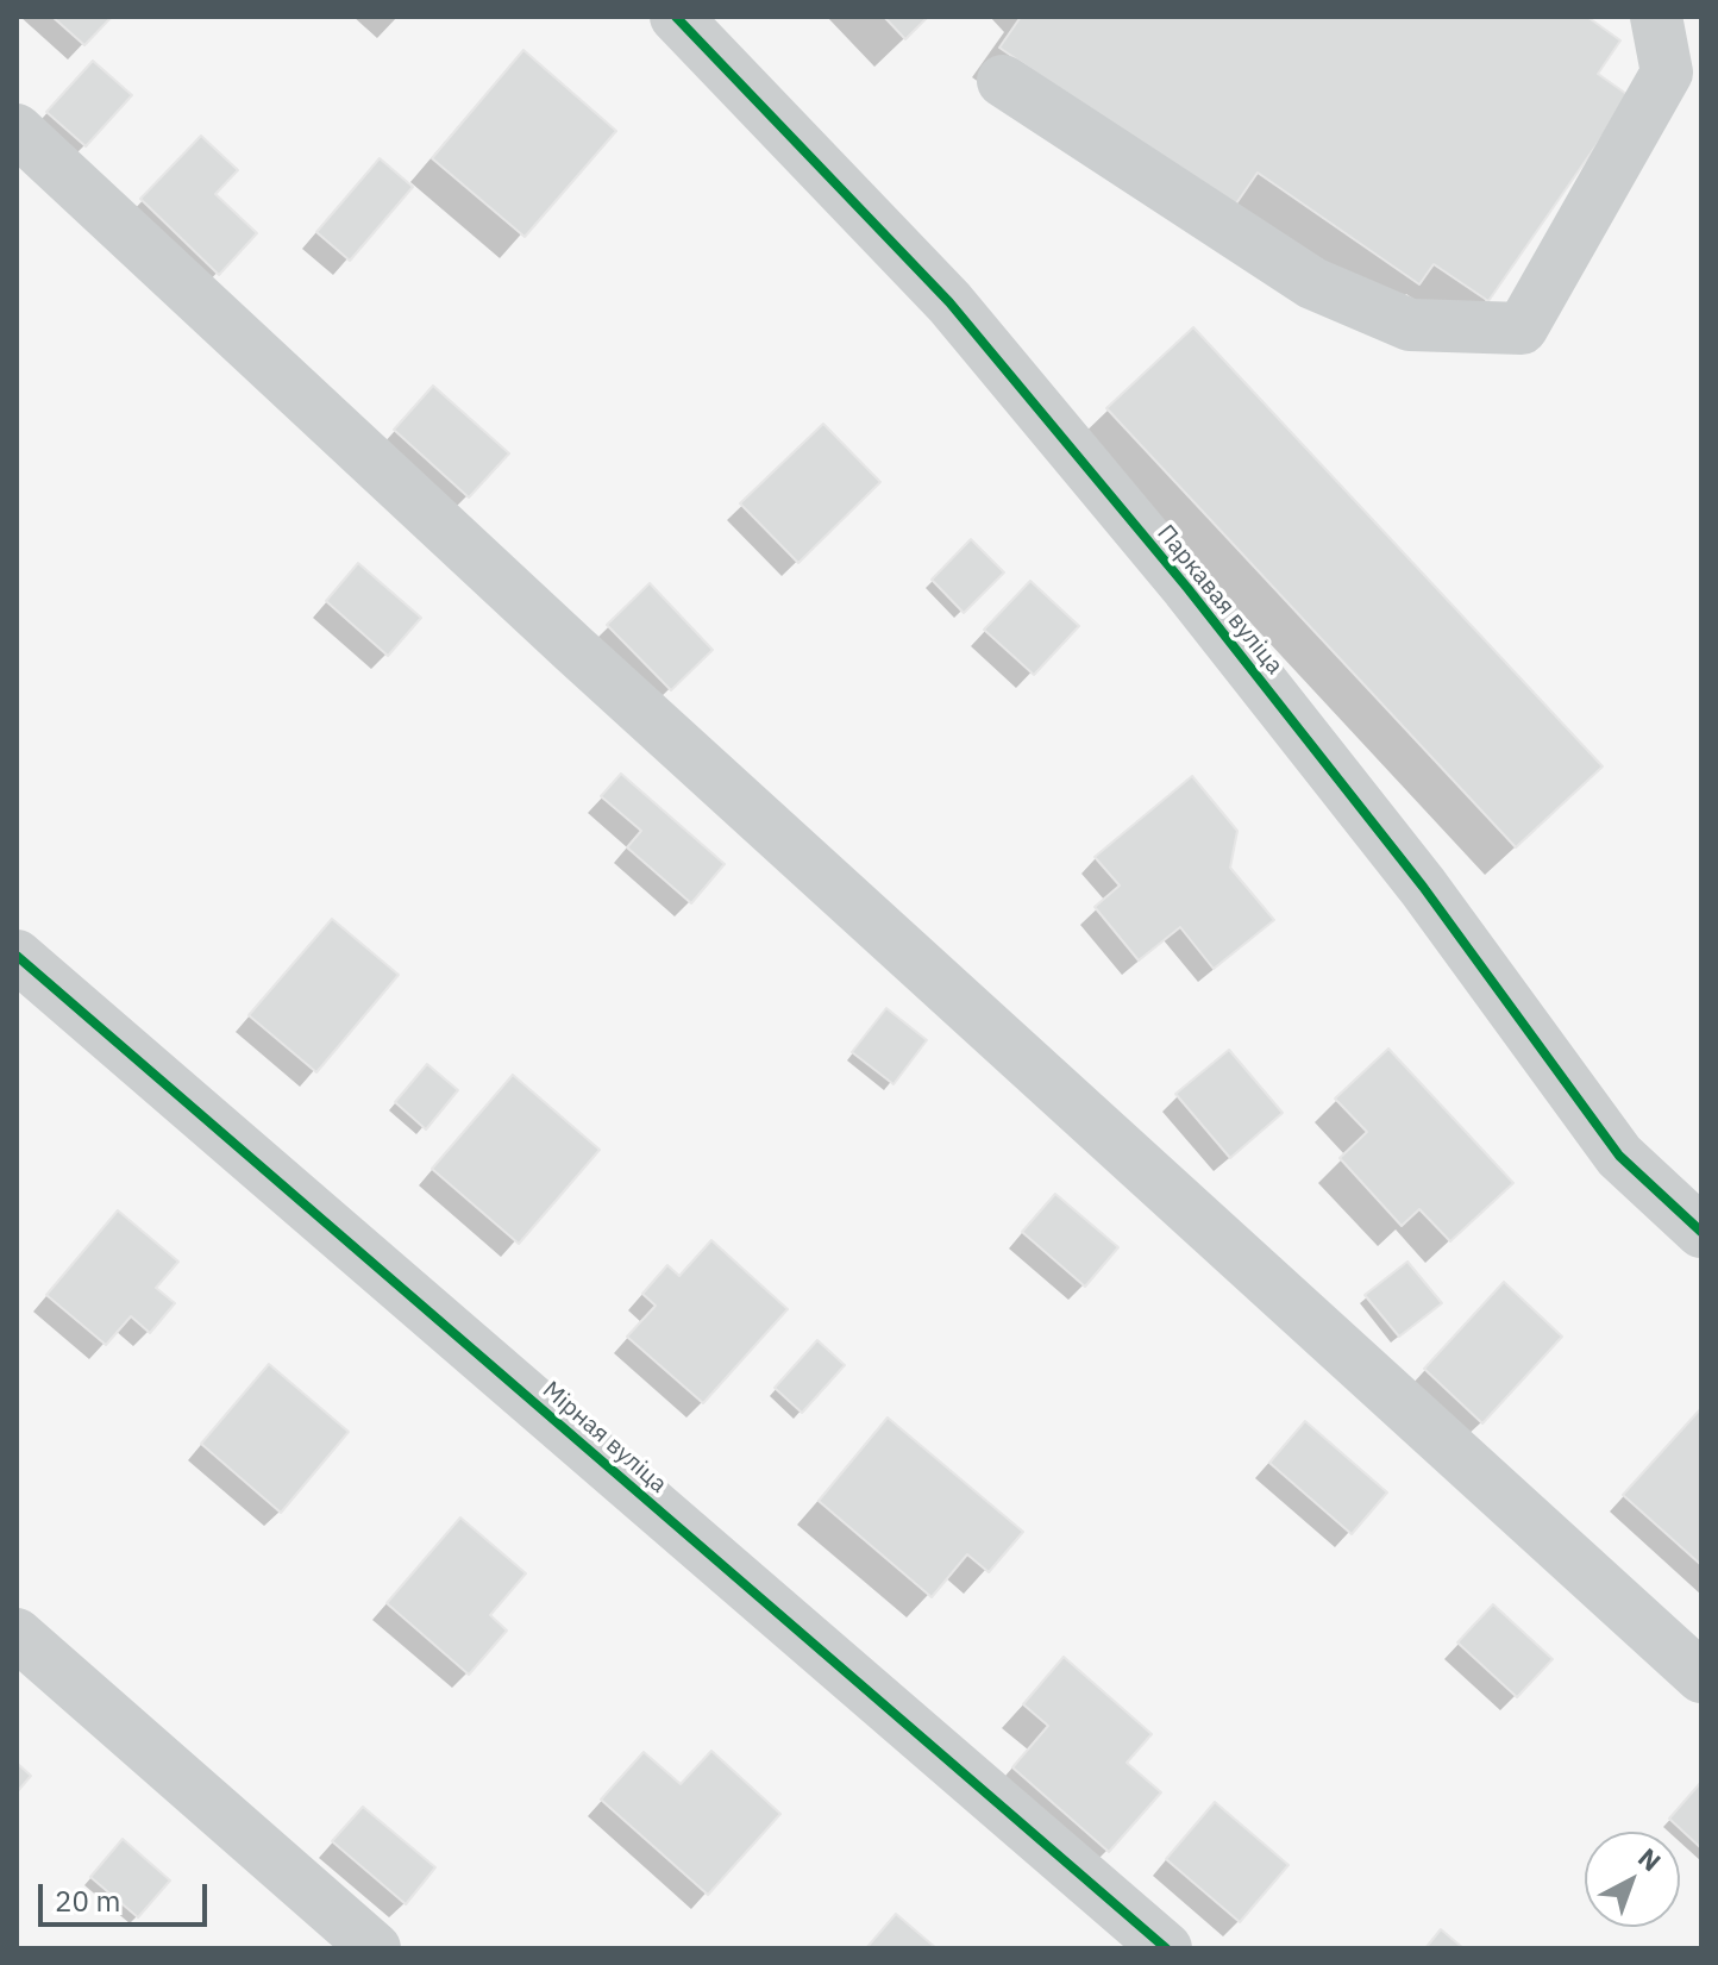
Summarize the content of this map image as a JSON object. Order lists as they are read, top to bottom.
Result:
{
  "streets": {
    "street": ["Паркавая вуліца", "Мірная вуліца"]
  },
  "scale_bar": "20 m",
  "north": "top right"
}
